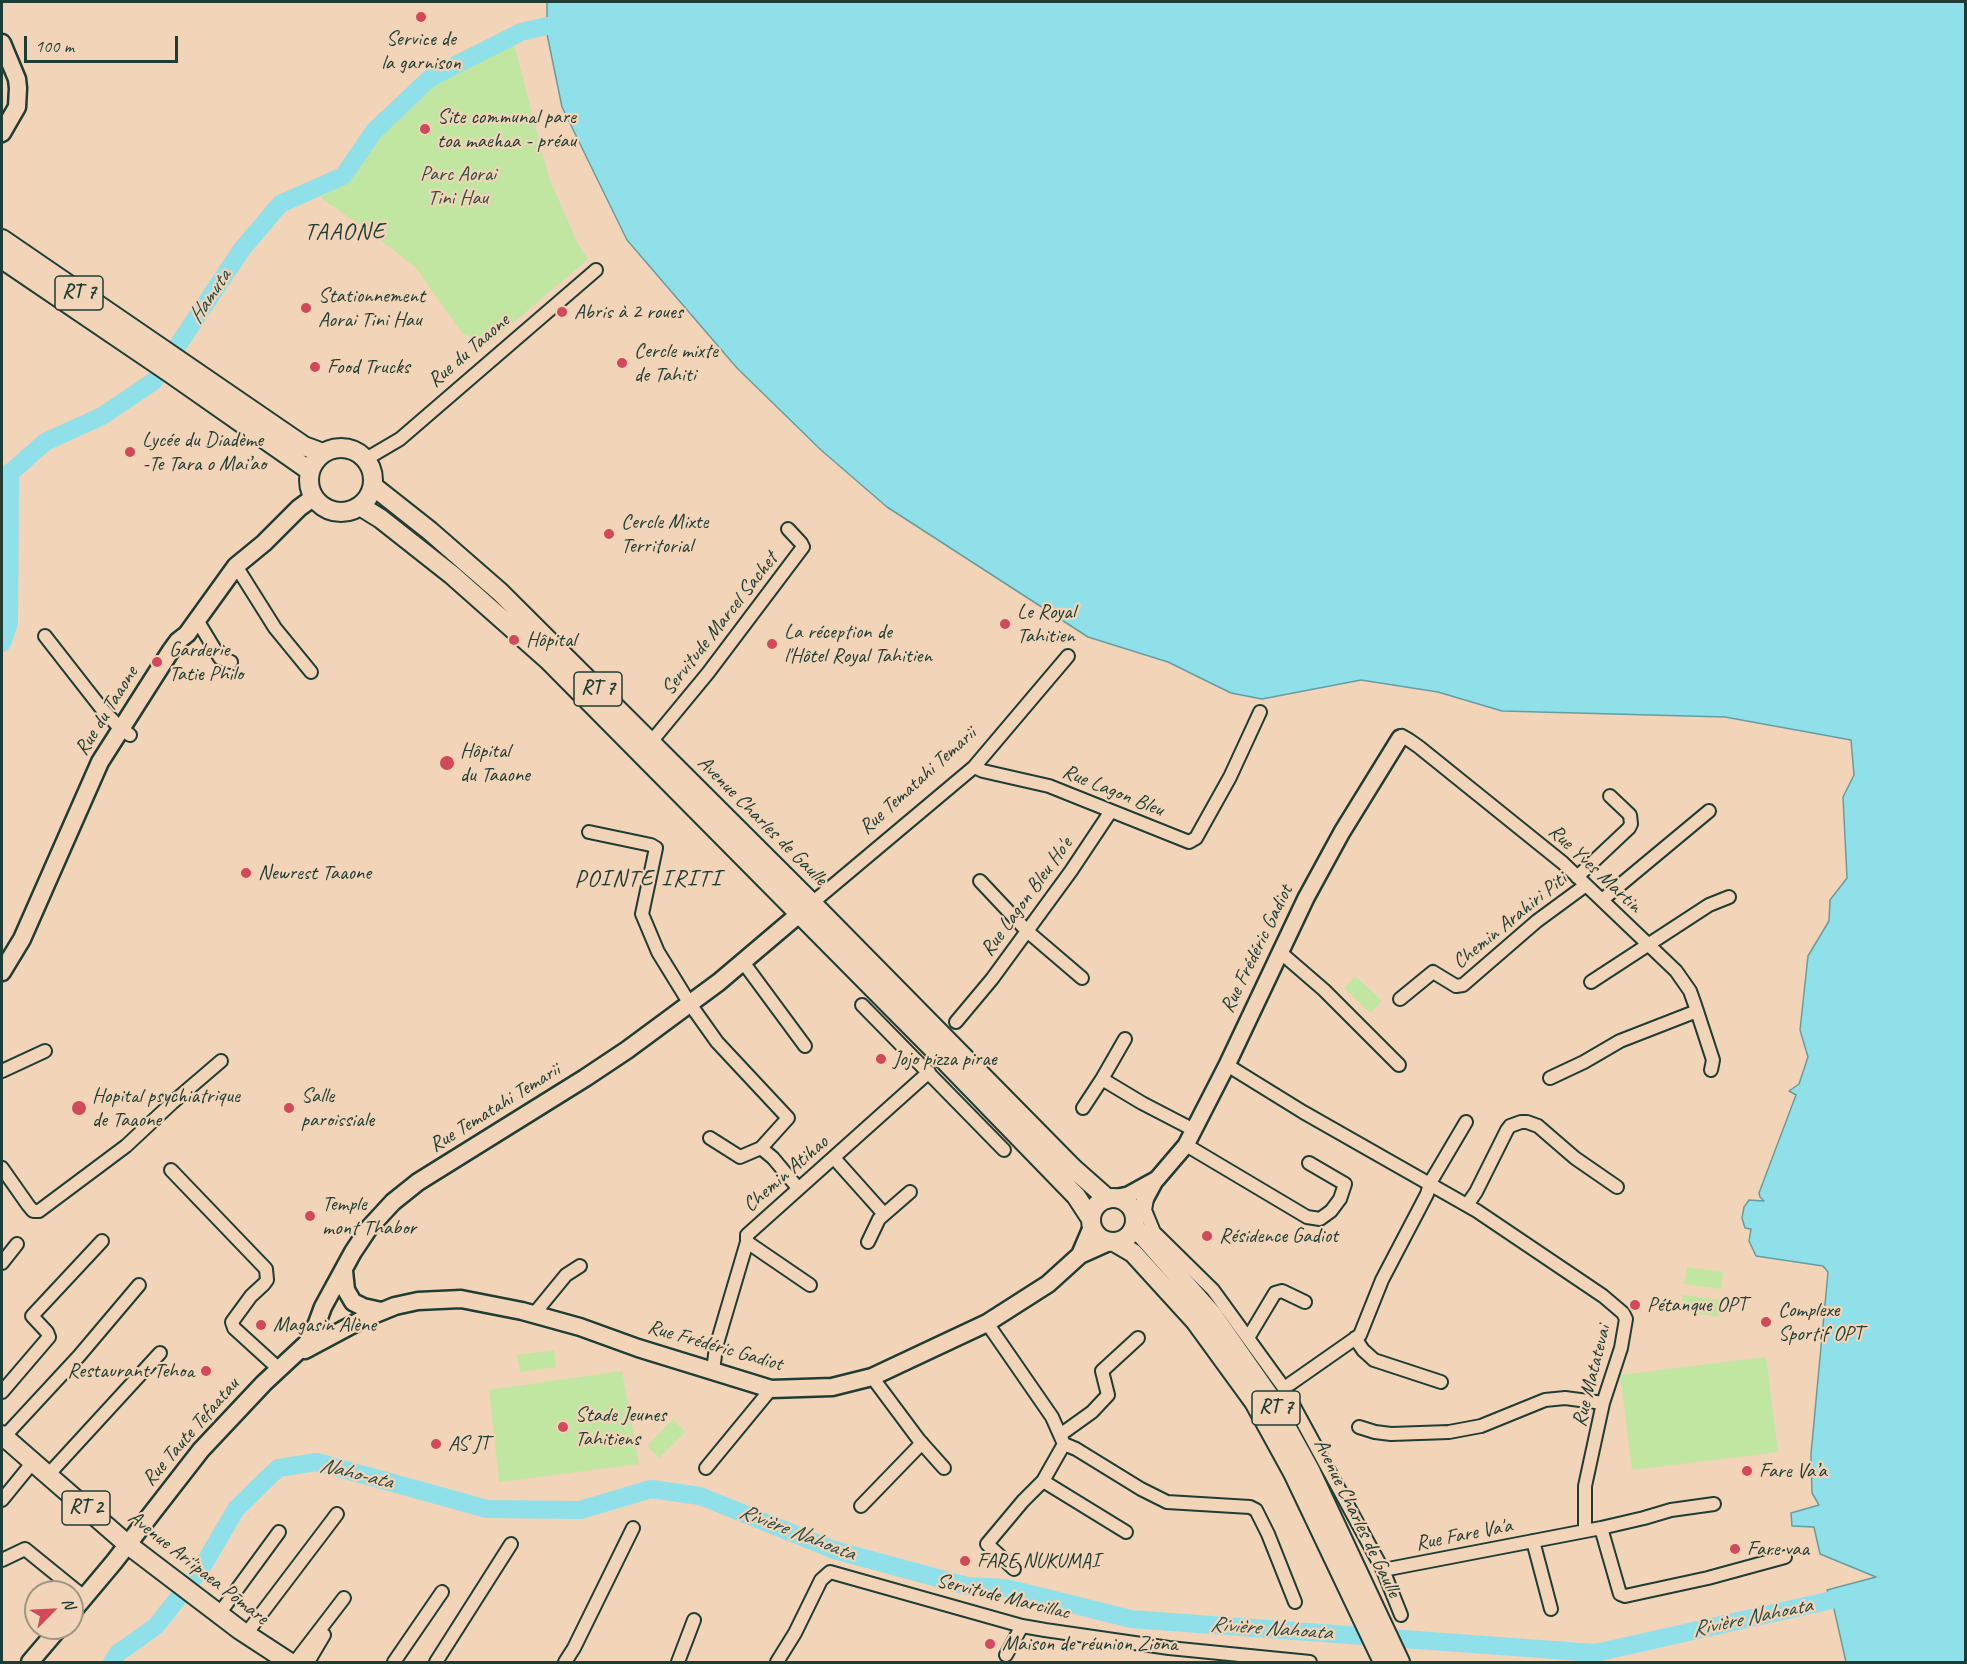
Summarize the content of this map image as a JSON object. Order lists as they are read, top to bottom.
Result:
{
  "streets": {
    "main road": [
      "RT 7",
      "Rue du Taaone",
      "Rue Tematahi Temarii",
      "Avenue Charles de Gaulle",
      "Rue Frédéric Gadiot",
      "Rue Taute Tefaatau",
      "RT 2",
      "Avenue Ari'ipaea Pōmare"
    ],
    "street": [
      "Servitude Marcel Sachet",
      "Rue Lagon Bleu",
      "Rue Yves Martin",
      "Rue Lagon Bleu Ho'e",
      "Chemin Arahiri Piti",
      "Chemin Atihao",
      "Rue Matatevai",
      "Rue Fare Va'a",
      "Servitude Marcillac"
    ]
  },
  "crossings": [
    ["RT 7", "Rue du Taaone"],
    ["RT 7", "Avenue Charles de Gaulle"],
    ["RT 7", "Rue Frédéric Gadiot"],
    ["Rue du Taaone", "Avenue Charles de Gaulle"],
    ["Servitude Marcel Sachet", "Avenue Charles de Gaulle"],
    ["Rue Tematahi Temarii", "Rue Lagon Bleu"],
    ["Rue Tematahi Temarii", "Avenue Charles de Gaulle"],
    ["Rue Tematahi Temarii", "Rue Frédéric Gadiot"],
    ["Rue Tematahi Temarii", "Rue Taute Tefaatau"],
    ["Rue Lagon Bleu", "Rue Lagon Bleu Ho'e"],
    ["Avenue Charles de Gaulle", "Rue Frédéric Gadiot"],
    ["Rue Yves Martin", "Chemin Arahiri Piti"],
    ["Rue Yves Martin", "Rue Frédéric Gadiot"],
    ["Rue Frédéric Gadiot", "Chemin Atihao"],
    ["Rue Frédéric Gadiot", "Rue Matatevai"],
    ["Rue Frédéric Gadiot", "Rue Taute Tefaatau"],
    ["Rue Matatevai", "Rue Fare Va'a"],
    ["Rue Taute Tefaatau", "Avenue Ari'ipaea Pōmare"]
  ],
  "districts": ["TAAONE", "POINTE IRITI"],
  "water": ["Hamuta", "Naho-ata", "Rivière Nahoata"],
  "parks": ["Parc Aorai Tini Hau"],
  "places": [
    "Service de la garnison",
    "Site communal pare toa maehaa - préau",
    "Stationnement Aorai Tini Hau",
    "Abris à 2 roues",
    "Cercle mixte de Tahiti",
    "Food Trucks",
    "Lycée du Diadème -Te Tara o Mai’ao",
    "Cercle Mixte Territorial",
    "Le Royal Tahitien",
    "Hôpital",
    "La réception de l'Hôtel Royal Tahitien",
    "Garderie Tatie Philo",
    "Hôpital du Taaone",
    "Newrest Taaone",
    "Jojo pizza pirae",
    "Hopital psychiatrique de Taaone",
    "Salle paroissiale",
    "Temple mont Thabor",
    "Résidence Gadiot",
    "Pétanque OPT",
    "Complexe Sportif OPT",
    "Magasin Alène",
    "Restaurant Tehoa",
    "Stade Jeunes Tahitiens",
    "AS JT",
    "Fare Va’a",
    "Fare vaa",
    "FARE NUKUMAI",
    "Maison de réunion Ziona"
  ],
  "scale_bar": "100 m",
  "north": "top right"
}
